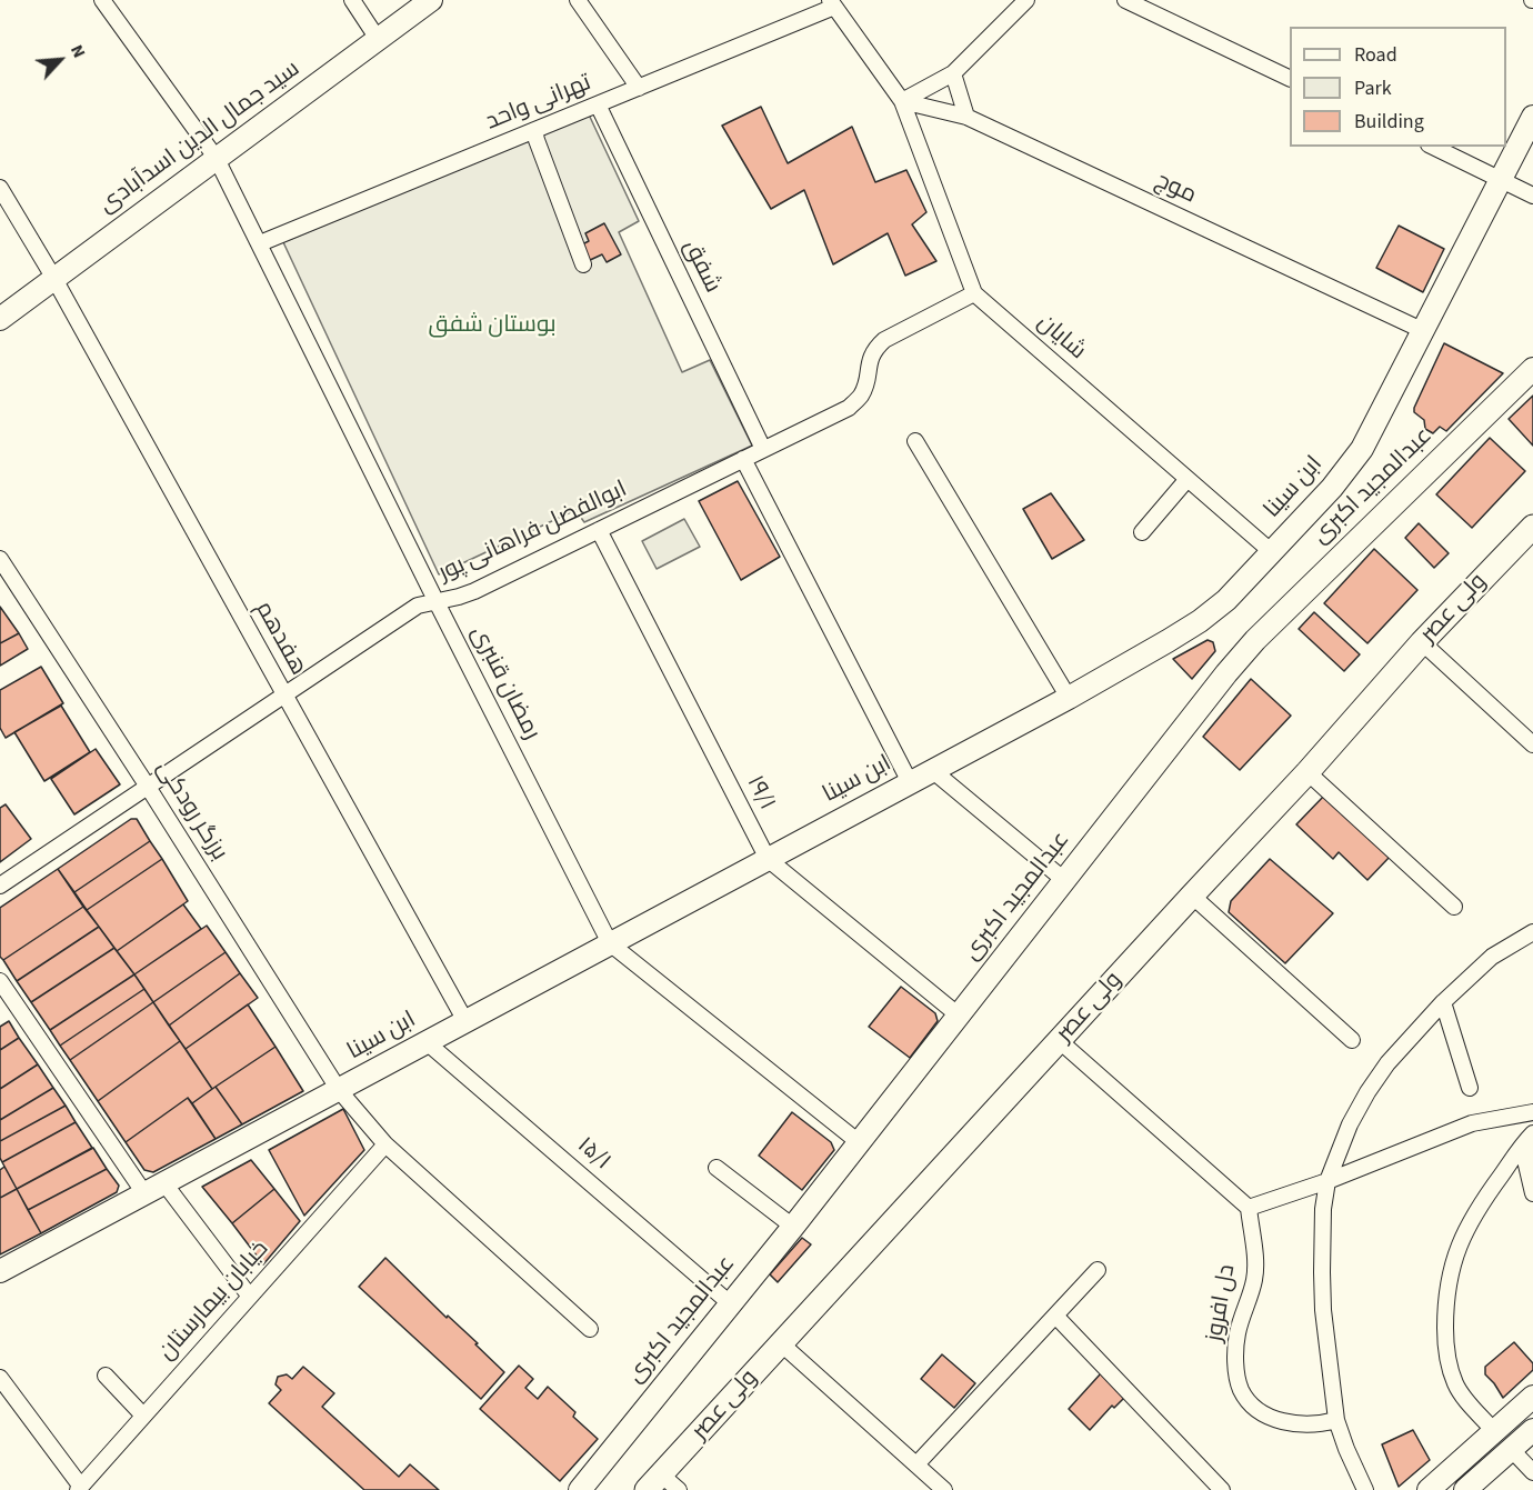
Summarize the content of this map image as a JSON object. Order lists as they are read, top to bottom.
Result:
{
  "streets": {
    "main road": ["ولی عصر"],
    "street": [
      "تهرانی واحد",
      "سید جمال الدین اسدآبادی",
      "موج",
      "شفق",
      "شایان",
      "عبدالمجید اکبری",
      "ابن سینا",
      "ابوالفضل فراهانی پور",
      "هفدهم",
      "رمضان قنبری",
      "۱۹/۱",
      "برزگر رودکی",
      "۱۵/۱",
      "خیابان بیمارستان",
      "دل افروز"
    ]
  },
  "crossings": [
    ["تهرانی واحد", "شفق"],
    ["تهرانی واحد", "شایان"],
    ["تهرانی واحد", "رمضان قنبری"],
    ["سید جمال الدین اسدآبادی", "هفدهم"],
    ["سید جمال الدین اسدآبادی", "رمضان قنبری"],
    ["موج", "شایان"],
    ["موج", "ابن سینا"],
    ["شفق", "ابوالفضل فراهانی پور"],
    ["شایان", "ابن سینا"],
    ["شایان", "ابوالفضل فراهانی پور"],
    ["عبدالمجید اکبری", "رمضان قنبری"],
    ["عبدالمجید اکبری", "۱۹/۱"],
    ["عبدالمجید اکبری", "۱۵/۱"],
    ["ابن سینا", "هفدهم"],
    ["ابن سینا", "رمضان قنبری"],
    ["ابن سینا", "۱۹/۱"],
    ["ابن سینا", "برزگر رودکی"],
    ["ابن سینا", "۱۵/۱"],
    ["ابوالفضل فراهانی پور", "هفدهم"],
    ["ابوالفضل فراهانی پور", "رمضان قنبری"],
    ["ابوالفضل فراهانی پور", "۱۹/۱"],
    ["ابوالفضل فراهانی پور", "برزگر رودکی"],
    ["برزگر رودکی", "خیابان بیمارستان"]
  ],
  "parks": ["بوستان شفق"],
  "legend": ["Road", "Park", "Building"],
  "north": "top right"
}
